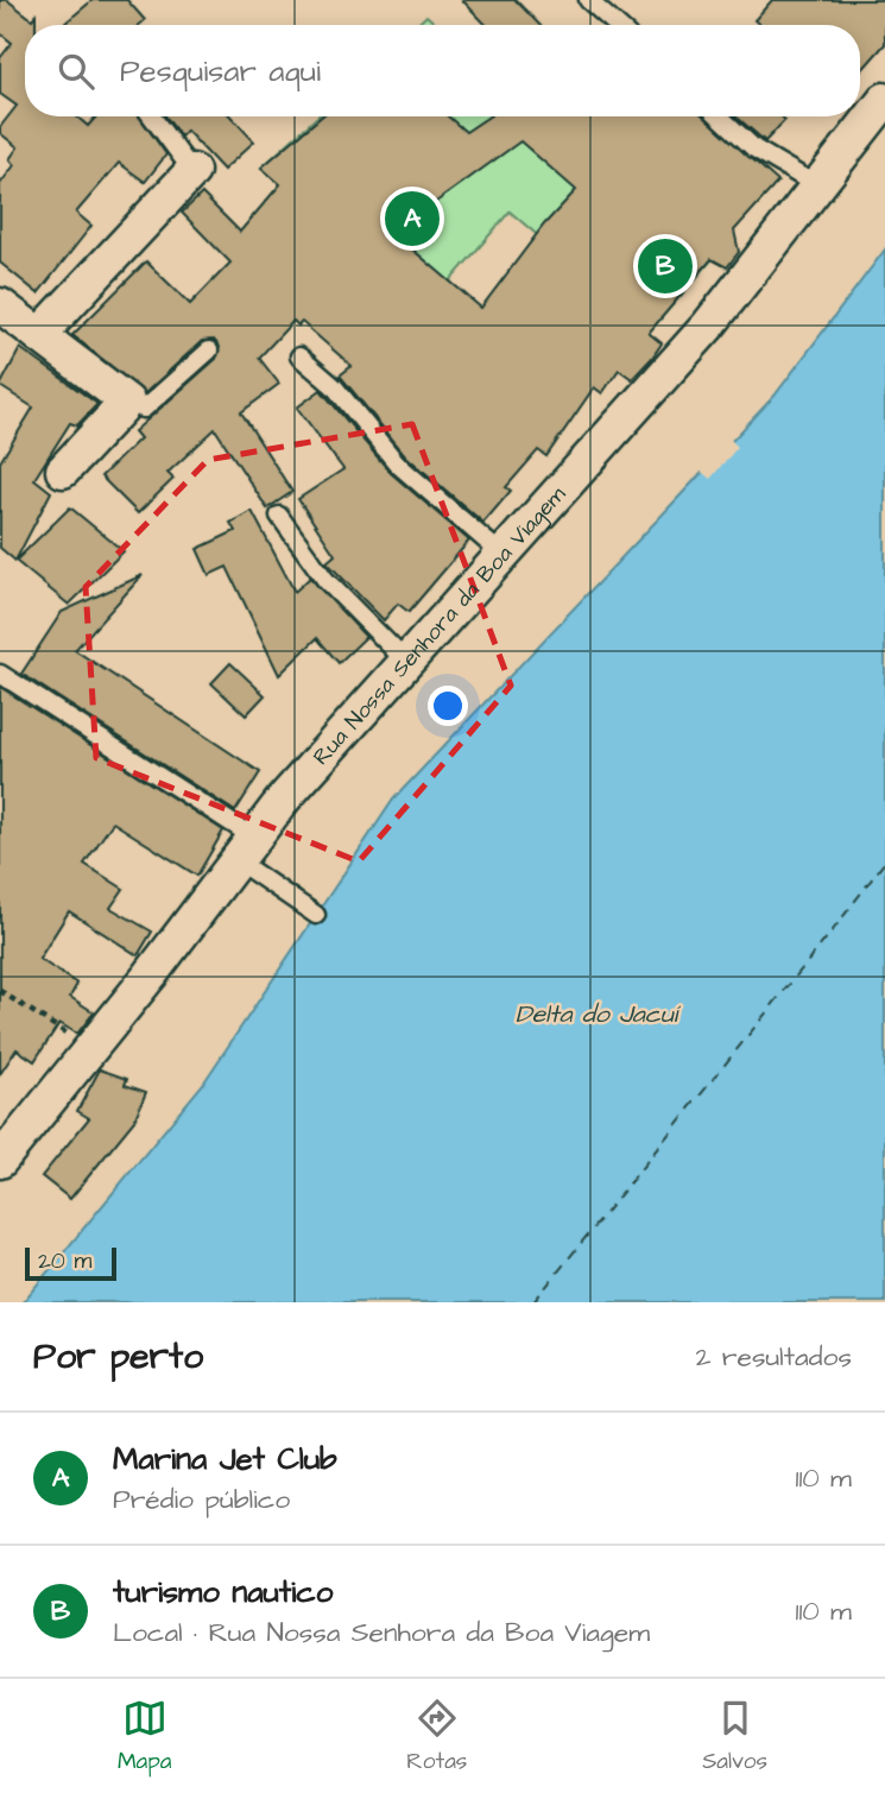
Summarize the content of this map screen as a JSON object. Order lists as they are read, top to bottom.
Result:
{
  "streets": {
    "street": ["Rua Nossa Senhora da Boa Viagem"]
  },
  "water": ["Delta do Jacuí"],
  "scale_bar": "20 m",
  "page": {
    "search": "Pesquisar aqui",
    "pins": ["A", "B"],
    "scale": "20 m",
    "heading": ["Por perto", "2 resultados"],
    "list": [
      {
        "mark": "A",
        "name": "Marina Jet Club",
        "note": "Prédio público",
        "value": "110 m"
      },
      {
        "mark": "B",
        "name": "turismo nautico",
        "note": "Local · Rua Nossa Senhora da Boa Viagem",
        "value": "110 m"
      }
    ],
    "nav": ["Mapa", "Rotas", "Salvos"]
  }
}
